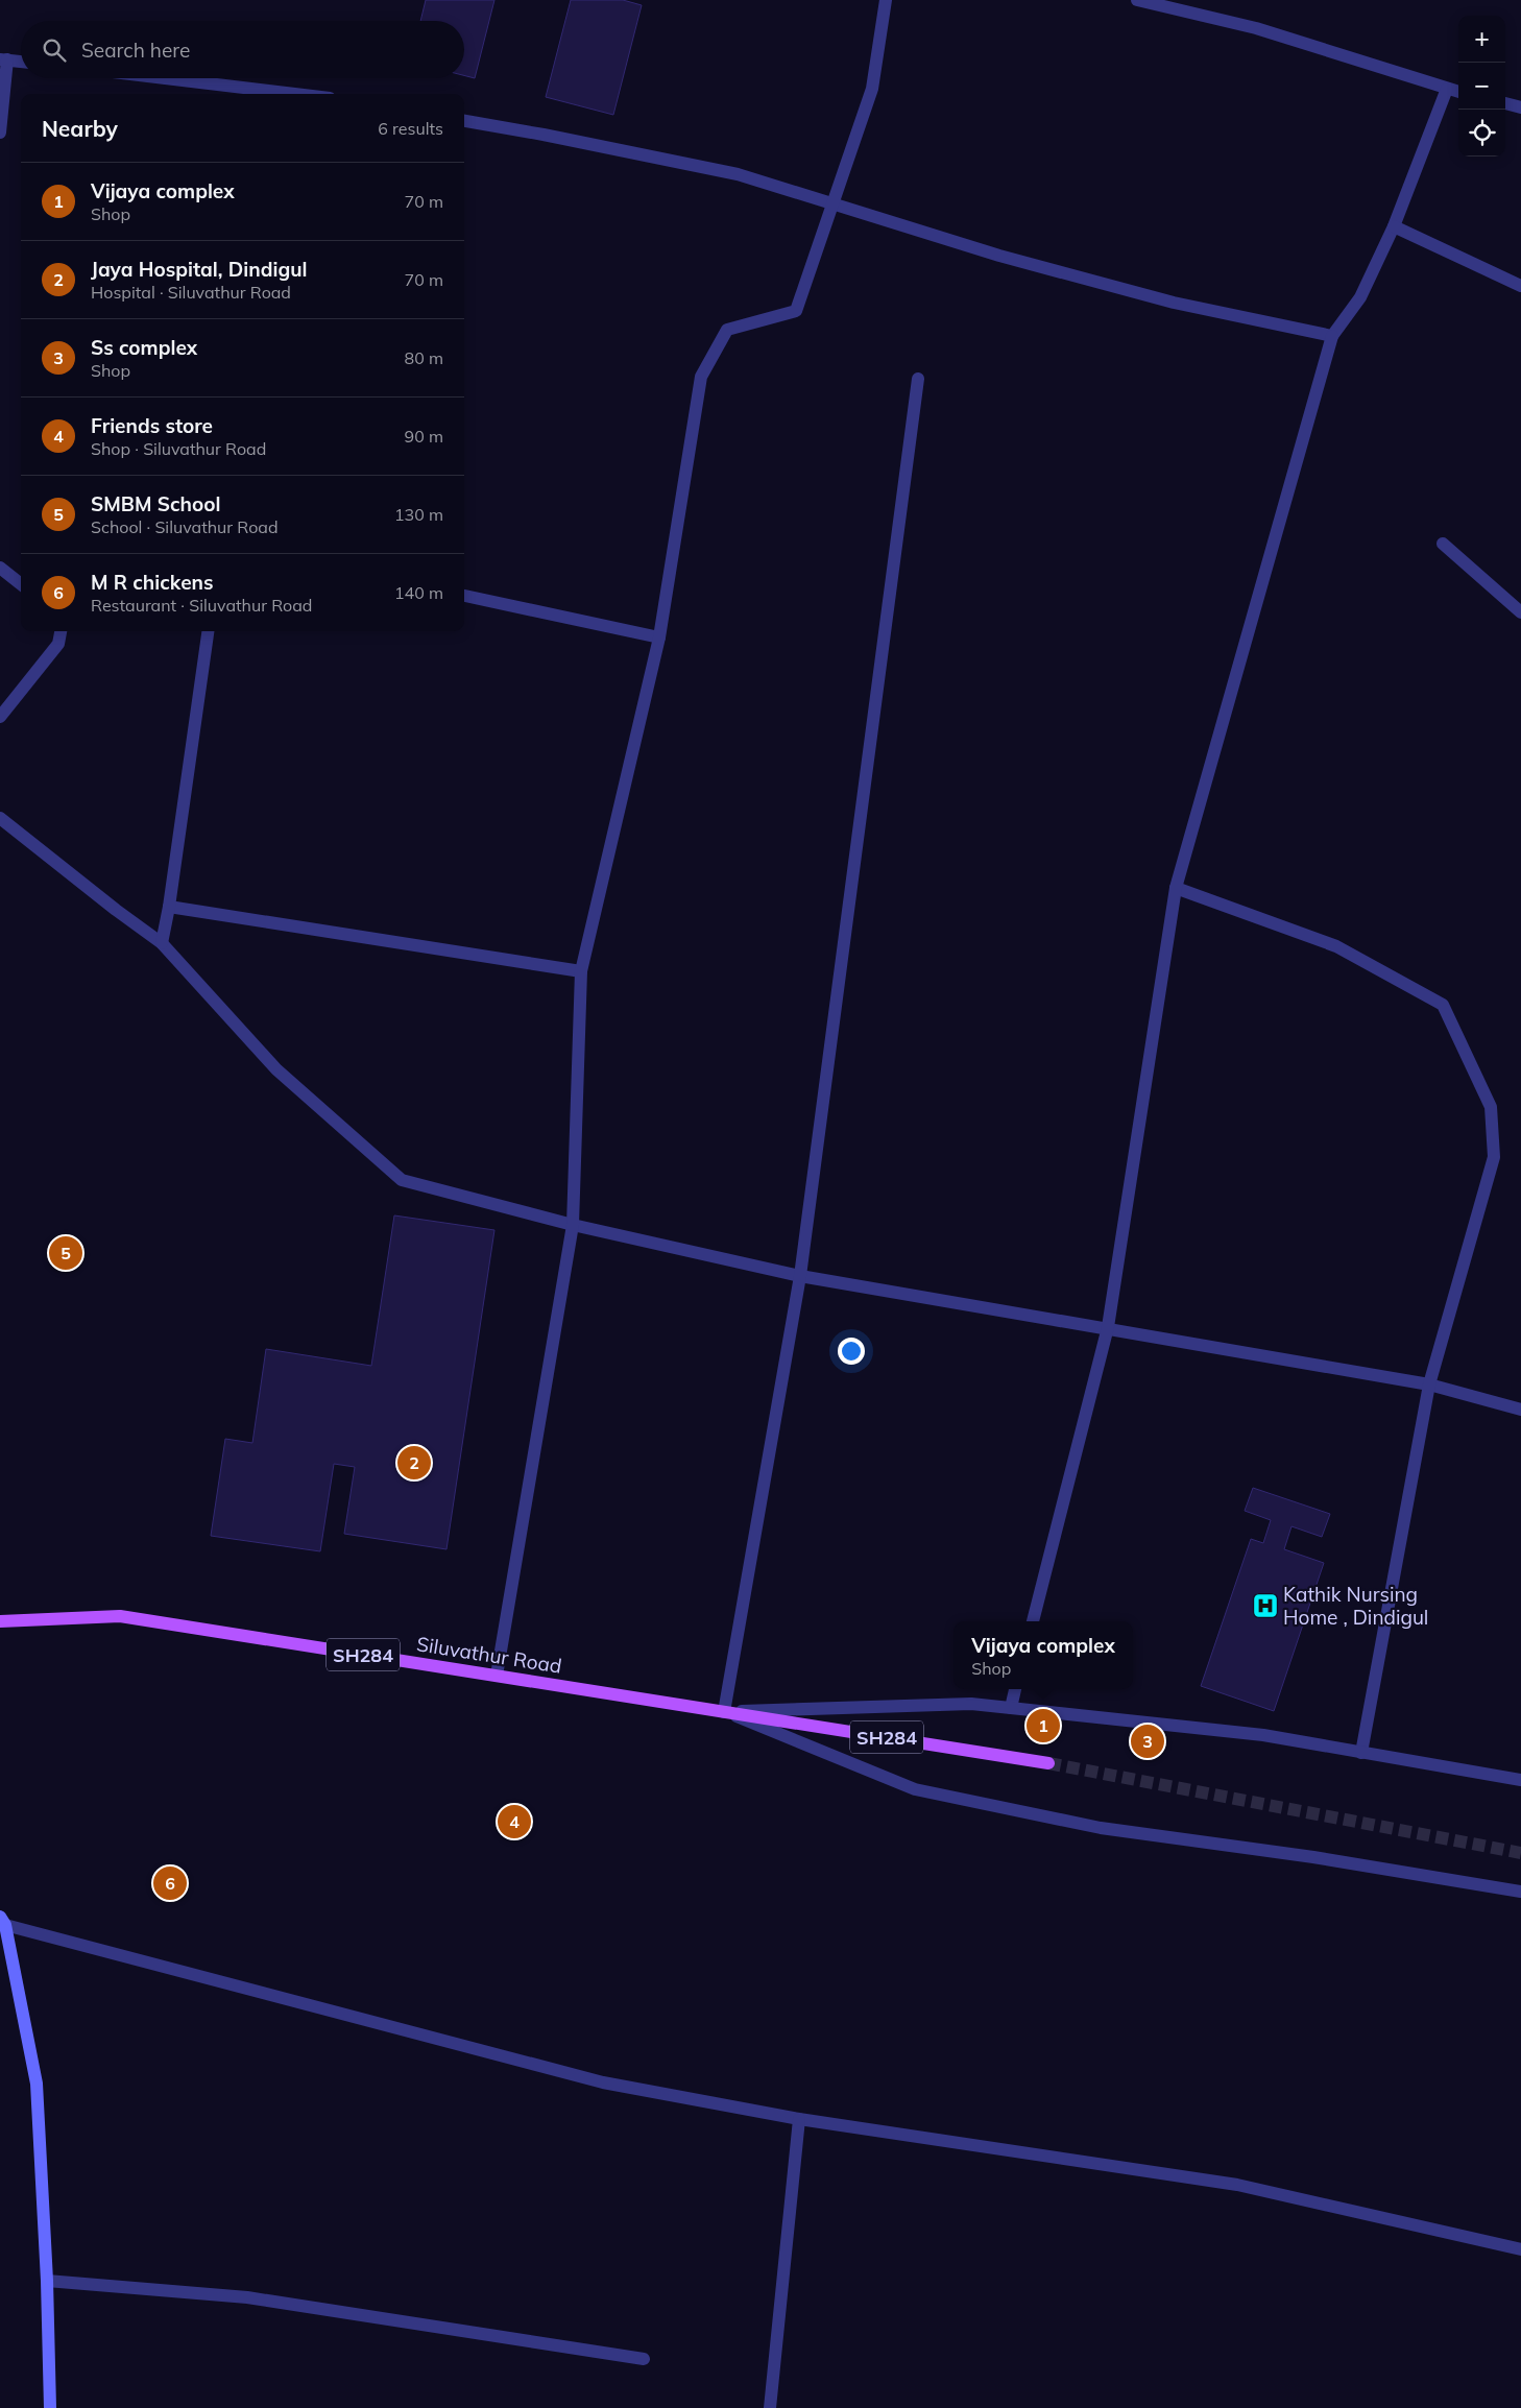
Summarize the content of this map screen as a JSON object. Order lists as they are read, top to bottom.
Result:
{
  "streets": {
    "main road": ["SH284", "Siluvathur Road"]
  },
  "crossings": [
    ["SH284", "Siluvathur Road"]
  ],
  "places": {
    "hospital": ["Kathik Nursing Home , Dindigul"]
  },
  "page": {
    "map_buttons": ["+", "−"],
    "search": "Search here",
    "heading": ["Nearby", "6 results"],
    "list": [
      {
        "mark": "1",
        "name": "Vijaya complex",
        "note": "Shop",
        "value": "70 m"
      },
      {
        "mark": "2",
        "name": "Jaya Hospital, Dindigul",
        "note": "Hospital · Siluvathur Road",
        "value": "70 m"
      },
      {
        "mark": "3",
        "name": "Ss complex",
        "note": "Shop",
        "value": "80 m"
      },
      {
        "mark": "4",
        "name": "Friends store",
        "note": "Shop · Siluvathur Road",
        "value": "90 m"
      },
      {
        "mark": "5",
        "name": "SMBM School",
        "note": "School · Siluvathur Road",
        "value": "130 m"
      },
      {
        "mark": "6",
        "name": "M R chickens",
        "note": "Restaurant · Siluvathur Road",
        "value": "140 m"
      }
    ],
    "pins": [
      "5",
      "2",
      "1",
      "3",
      "4",
      "6"
    ],
    "popup": ["Vijaya complex", "Shop"]
  }
}
